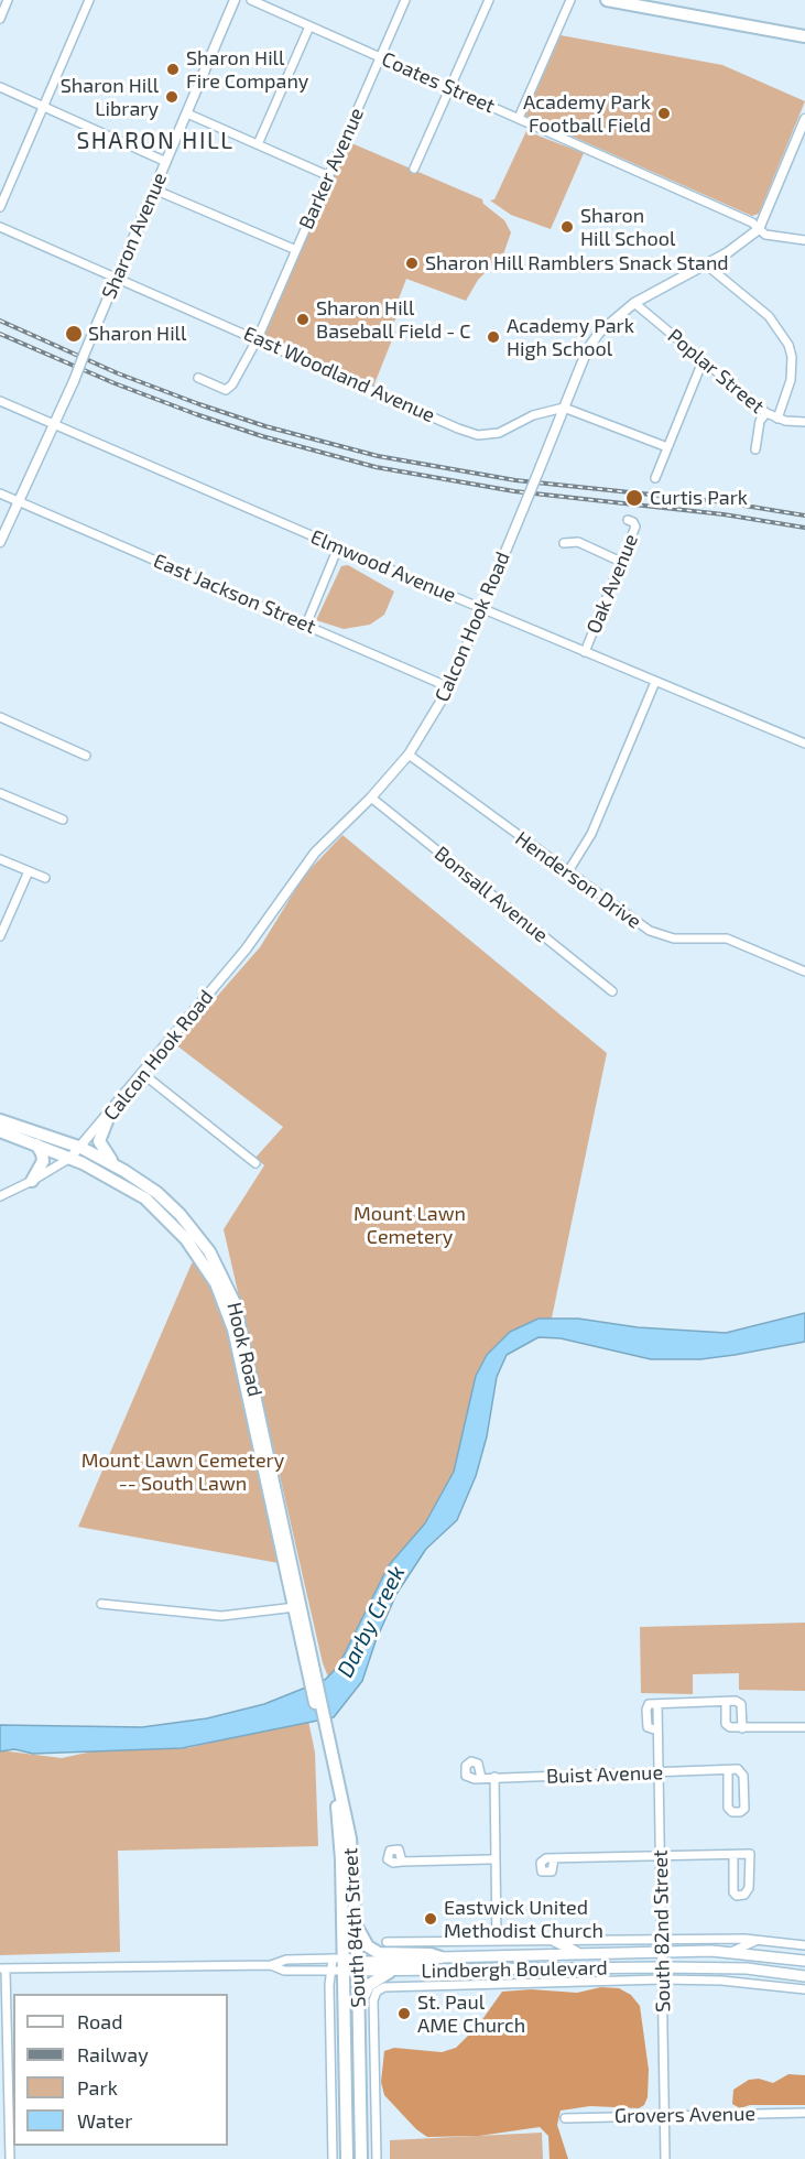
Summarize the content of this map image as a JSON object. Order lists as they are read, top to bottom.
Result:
{
  "streets": {
    "main road": ["Hook Road", "South 84th Street", "Lindbergh Boulevard"],
    "street": [
      "Coates Street",
      "Barker Avenue",
      "Sharon Avenue",
      "Poplar Street",
      "East Woodland Avenue",
      "Elmwood Avenue",
      "Oak Avenue",
      "East Jackson Street",
      "Calcon Hook Road",
      "Henderson Drive",
      "Bonsall Avenue",
      "Buist Avenue",
      "South 82nd Street",
      "Grovers Avenue"
    ]
  },
  "crossings": [
    ["Coates Street", "Barker Avenue"],
    ["Coates Street", "Calcon Hook Road"],
    ["Barker Avenue", "East Woodland Avenue"],
    ["Sharon Avenue", "East Woodland Avenue"],
    ["Sharon Avenue", "Elmwood Avenue"],
    ["Sharon Avenue", "East Jackson Street"],
    ["Poplar Street", "Calcon Hook Road"],
    ["East Woodland Avenue", "Calcon Hook Road"],
    ["Elmwood Avenue", "Oak Avenue"],
    ["Elmwood Avenue", "Calcon Hook Road"],
    ["East Jackson Street", "Calcon Hook Road"],
    ["Calcon Hook Road", "Henderson Drive"],
    ["Calcon Hook Road", "Bonsall Avenue"],
    ["Calcon Hook Road", "Hook Road"],
    ["Hook Road", "South 84th Street"],
    ["Buist Avenue", "South 82nd Street"],
    ["South 84th Street", "Lindbergh Boulevard"],
    ["South 82nd Street", "Lindbergh Boulevard"],
    ["South 82nd Street", "Grovers Avenue"]
  ],
  "districts": ["SHARON HILL"],
  "water": ["Darby Creek"],
  "parks": ["Mount Lawn Cemetery", "Mount Lawn Cemetery -- South Lawn"],
  "places": [
    "Sharon Hill Fire Company",
    "Sharon Hill Library",
    "Academy Park Football Field",
    "Sharon Hill School",
    "Sharon Hill Ramblers Snack Stand",
    "Sharon Hill Baseball Field - C",
    "Sharon Hill",
    "Academy Park High School",
    "Curtis Park",
    "Eastwick United Methodist Church",
    "St. Paul AME Church"
  ],
  "legend": [
    "Road",
    "Railway",
    "Park",
    "Water"
  ]
}
